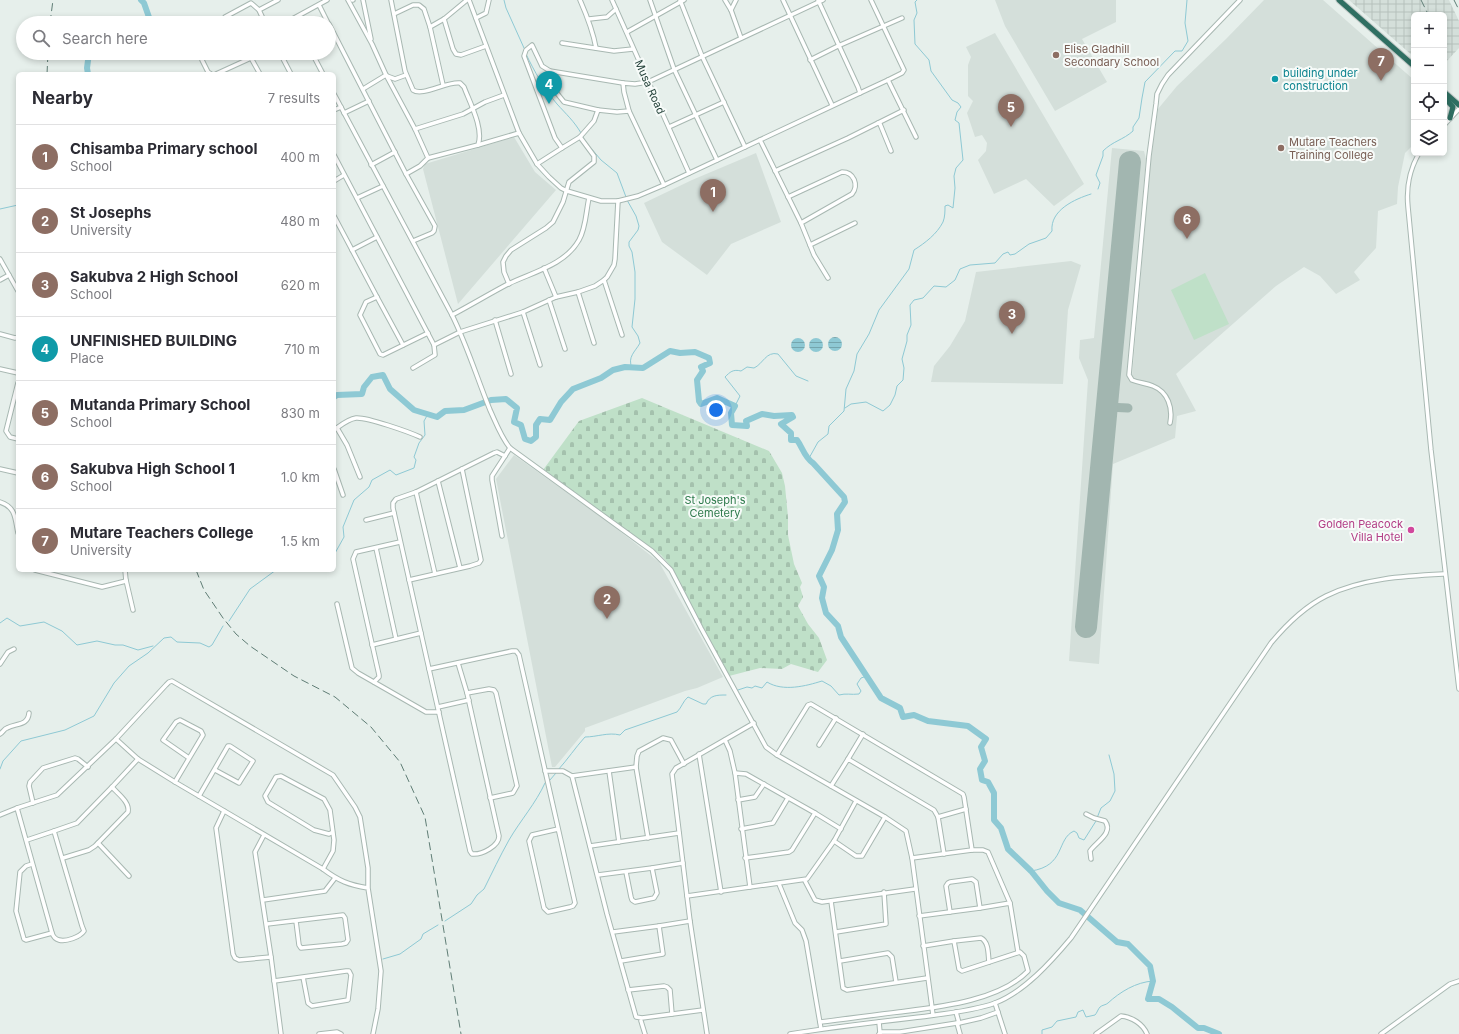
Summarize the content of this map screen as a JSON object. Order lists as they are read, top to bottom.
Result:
{
  "streets": {
    "street": ["Musa Road"]
  },
  "parks": ["St Joseph's Cemetery"],
  "places": [
    "Elise Gladhill Secondary School",
    "building under construction",
    "Mutare Teachers Training College",
    "Golden Peacock Villa Hotel"
  ],
  "page": {
    "map_buttons": ["+", "−"],
    "search": "Search here",
    "pins": [
      "7",
      "4",
      "5",
      "1",
      "6",
      "3",
      "2"
    ],
    "heading": ["Nearby", "7 results"],
    "list": [
      {
        "mark": "1",
        "name": "Chisamba Primary school",
        "note": "School",
        "value": "400 m"
      },
      {
        "mark": "2",
        "name": "St Josephs",
        "note": "University",
        "value": "480 m"
      },
      {
        "mark": "3",
        "name": "Sakubva 2 High School",
        "note": "School",
        "value": "620 m"
      },
      {
        "mark": "4",
        "name": "UNFINISHED BUILDING",
        "note": "Place",
        "value": "710 m"
      },
      {
        "mark": "5",
        "name": "Mutanda Primary School",
        "note": "School",
        "value": "830 m"
      },
      {
        "mark": "6",
        "name": "Sakubva High School 1",
        "note": "School",
        "value": "1.0 km"
      },
      {
        "mark": "7",
        "name": "Mutare Teachers College",
        "note": "University",
        "value": "1.5 km"
      }
    ]
  }
}
